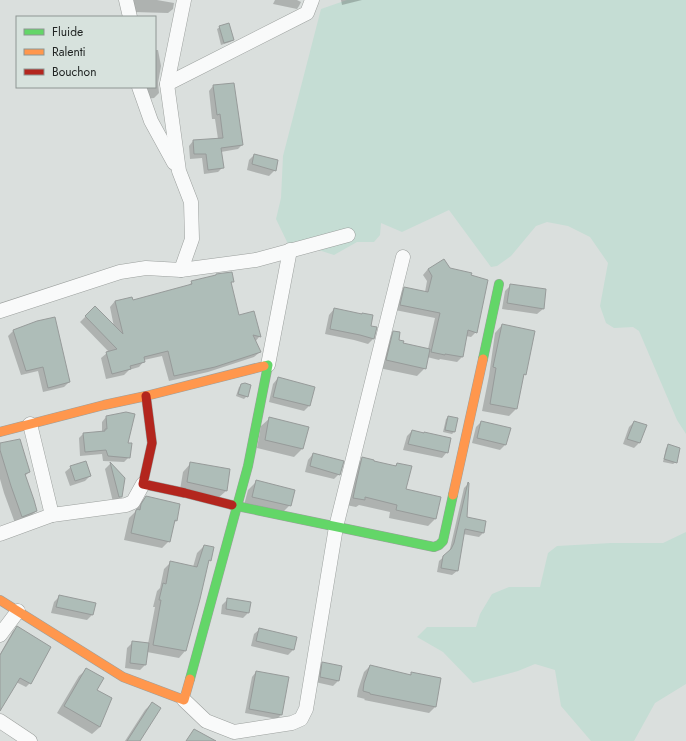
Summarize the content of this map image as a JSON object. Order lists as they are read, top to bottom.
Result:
{
  "legend": ["Fluide", "Ralenti", "Bouchon"]
}
